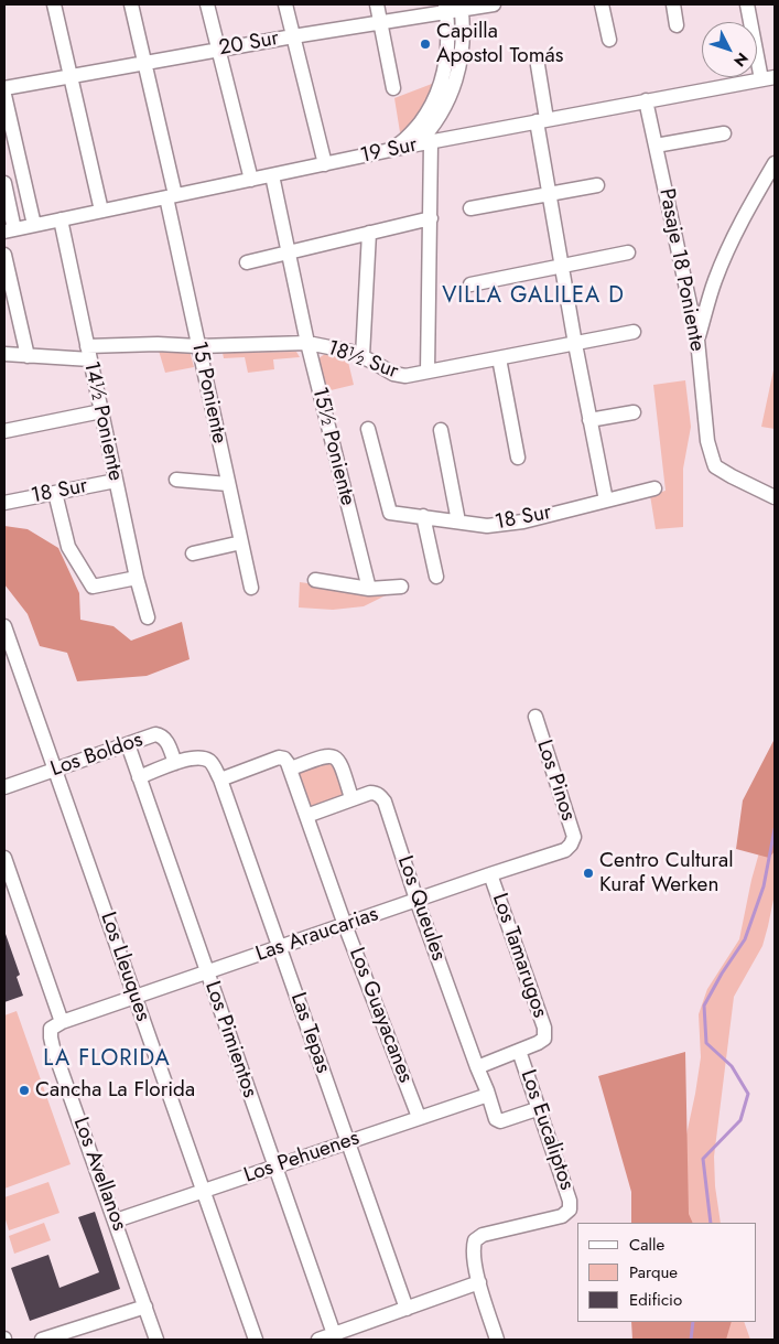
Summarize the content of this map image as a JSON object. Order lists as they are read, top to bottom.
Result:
{
  "streets": {
    "street": [
      "20 Sur",
      "19 Sur",
      "Pasaje 18 Poniente",
      "18½ Sur",
      "15 Poniente",
      "14½ Poniente",
      "15½ Poniente",
      "18 Sur",
      "Los Boldos",
      "Los Pinos",
      "Los Queules",
      "Las Araucarias",
      "Los Tamarugos",
      "Los Lleuques",
      "Los Guayacanes",
      "Las Tepas",
      "Los Pimientos",
      "Los Eucaliptos",
      "Los Pehuenes",
      "Los Avellanos"
    ]
  },
  "crossings": [
    ["20 Sur", "15 Poniente"],
    ["19 Sur", "Pasaje 18 Poniente"],
    ["19 Sur", "15 Poniente"],
    ["19 Sur", "14½ Poniente"],
    ["19 Sur", "15½ Poniente"],
    ["18½ Sur", "15 Poniente"],
    ["18½ Sur", "14½ Poniente"],
    ["18½ Sur", "15½ Poniente"],
    ["14½ Poniente", "18 Sur"],
    ["Los Boldos", "Los Lleuques"],
    ["Los Boldos", "Las Tepas"],
    ["Los Boldos", "Los Pimientos"],
    ["Los Pinos", "Las Araucarias"],
    ["Los Queules", "Las Araucarias"],
    ["Los Queules", "Los Guayacanes"],
    ["Los Queules", "Los Eucaliptos"],
    ["Los Queules", "Los Pehuenes"],
    ["Las Araucarias", "Los Tamarugos"],
    ["Las Araucarias", "Los Lleuques"],
    ["Las Araucarias", "Los Guayacanes"],
    ["Las Araucarias", "Las Tepas"],
    ["Las Araucarias", "Los Pimientos"],
    ["Las Araucarias", "Los Avellanos"],
    ["Los Tamarugos", "Los Eucaliptos"],
    ["Los Lleuques", "Los Pehuenes"],
    ["Los Guayacanes", "Los Pehuenes"],
    ["Las Tepas", "Los Pehuenes"],
    ["Los Pimientos", "Los Pehuenes"],
    ["Los Pehuenes", "Los Avellanos"]
  ],
  "districts": ["VILLA GALILEA D", "LA FLORIDA"],
  "places": ["Capilla Apostol Tomás", "Centro Cultural Kuraf Werken", "Cancha La Florida"],
  "legend": ["Calle", "Parque", "Edificio"],
  "north": "bottom right"
}
